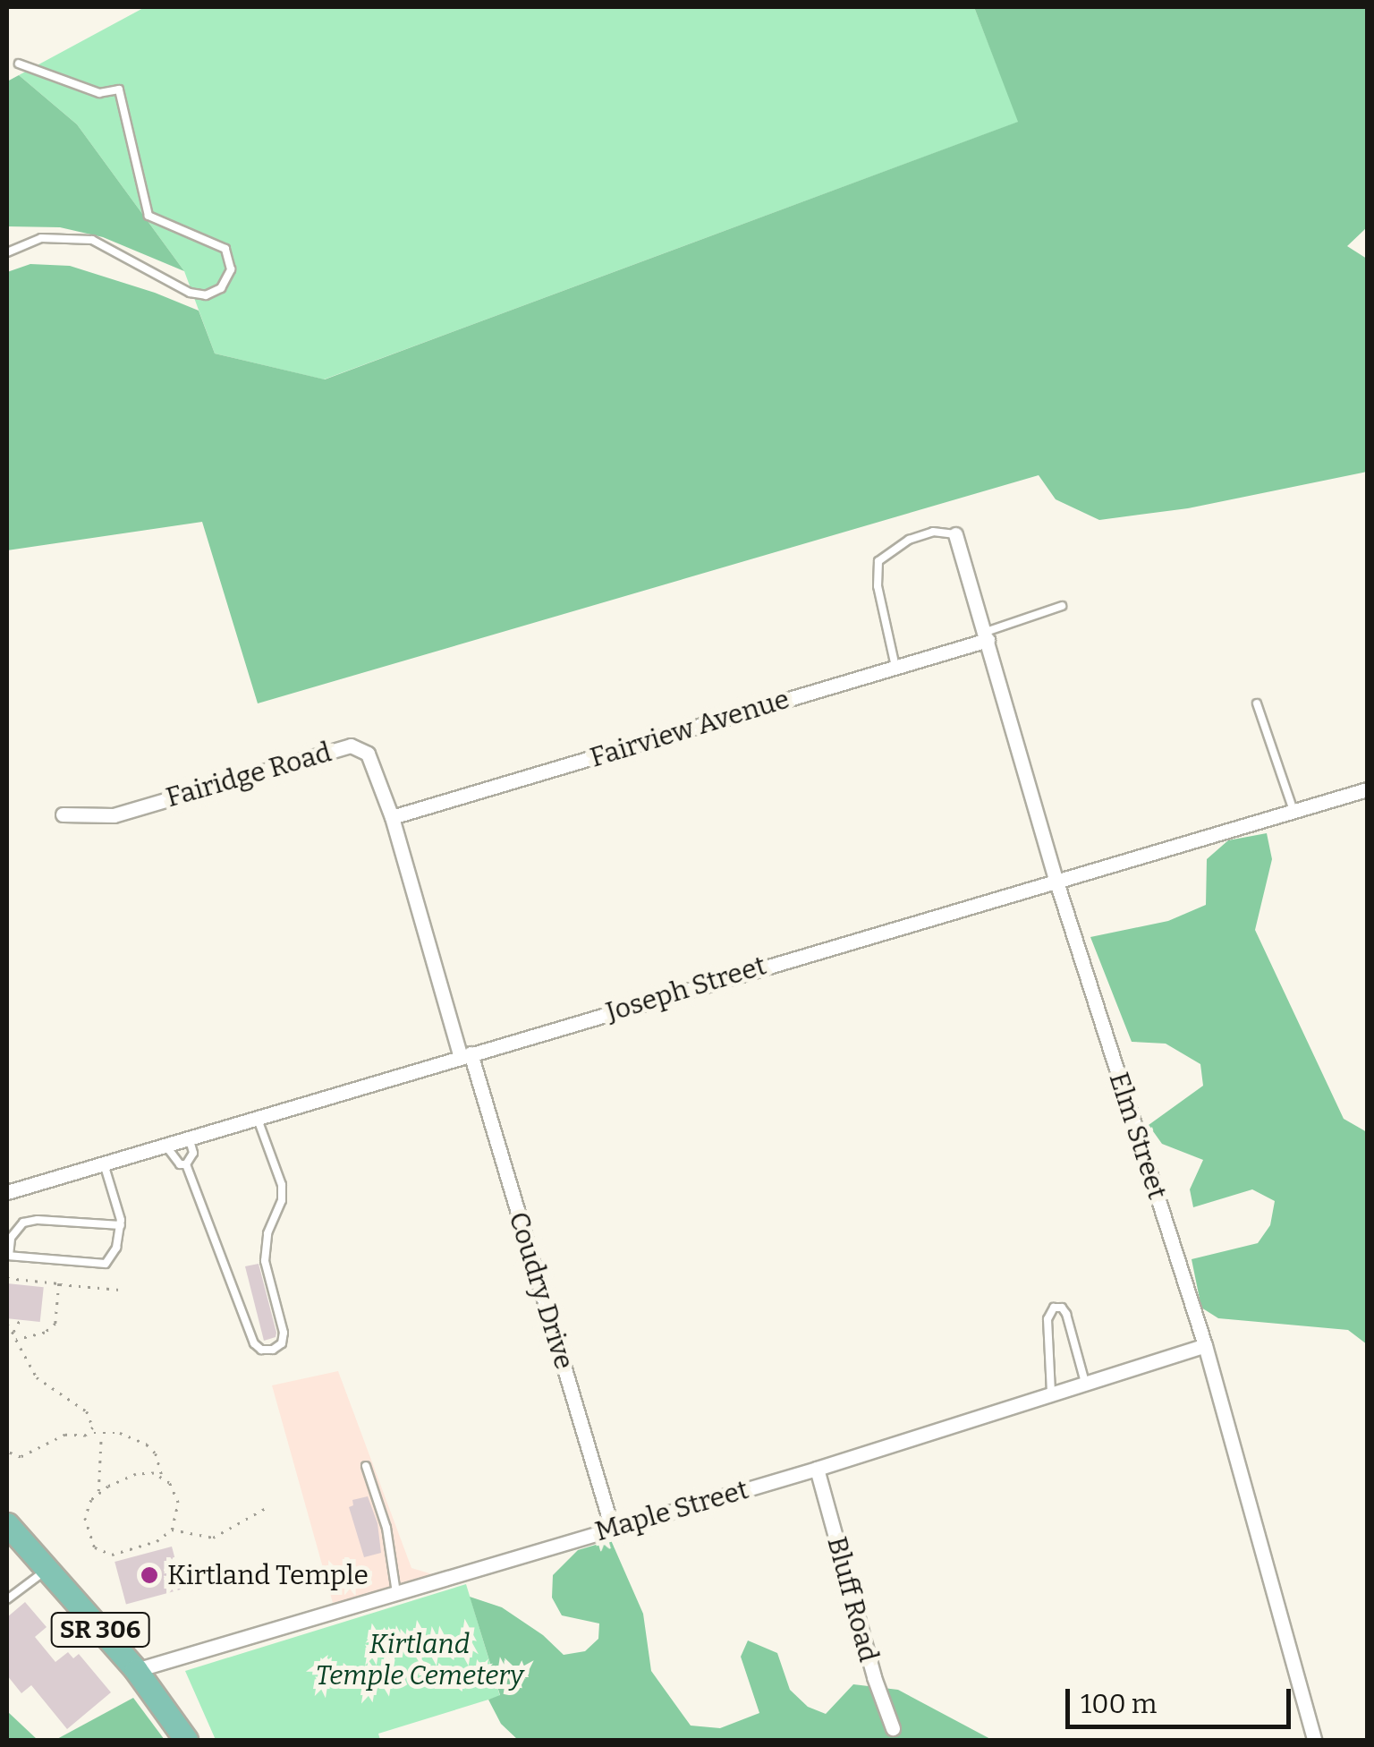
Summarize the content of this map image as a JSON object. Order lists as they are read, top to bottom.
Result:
{
  "streets": {
    "main road": ["SR 306"],
    "street": [
      "Fairview Avenue",
      "Fairidge Road",
      "Joseph Street",
      "Elm Street",
      "Coudry Drive",
      "Maple Street",
      "Bluff Road"
    ]
  },
  "crossings": [
    ["Fairview Avenue", "Fairidge Road"],
    ["Fairview Avenue", "Elm Street"],
    ["Fairview Avenue", "Coudry Drive"],
    ["Fairidge Road", "Coudry Drive"],
    ["Joseph Street", "Elm Street"],
    ["Joseph Street", "Coudry Drive"],
    ["Elm Street", "Maple Street"],
    ["Coudry Drive", "Maple Street"],
    ["Maple Street", "Bluff Road"],
    ["Maple Street", "SR 306"]
  ],
  "parks": ["Kirtland Temple Cemetery"],
  "places": ["Kirtland Temple"],
  "scale_bar": "100 m"
}
